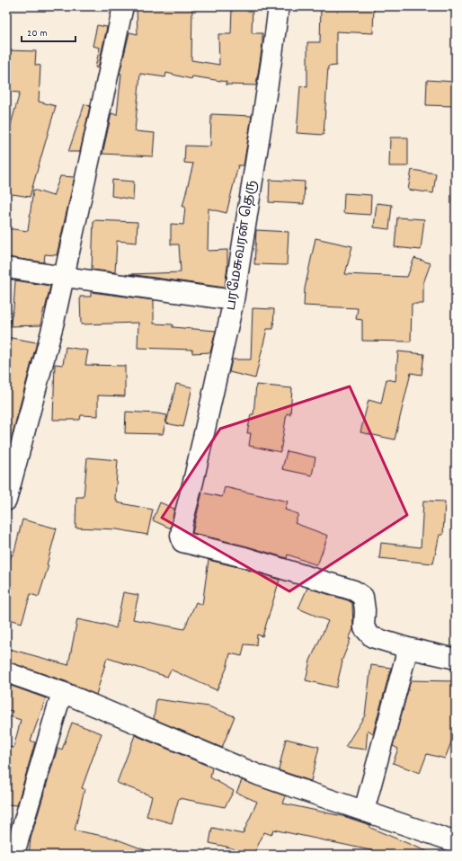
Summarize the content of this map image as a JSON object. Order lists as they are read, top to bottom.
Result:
{
  "streets": {
    "street": ["பரமேசுவரன் தெரு"]
  },
  "scale_bar": "20 m"
}
